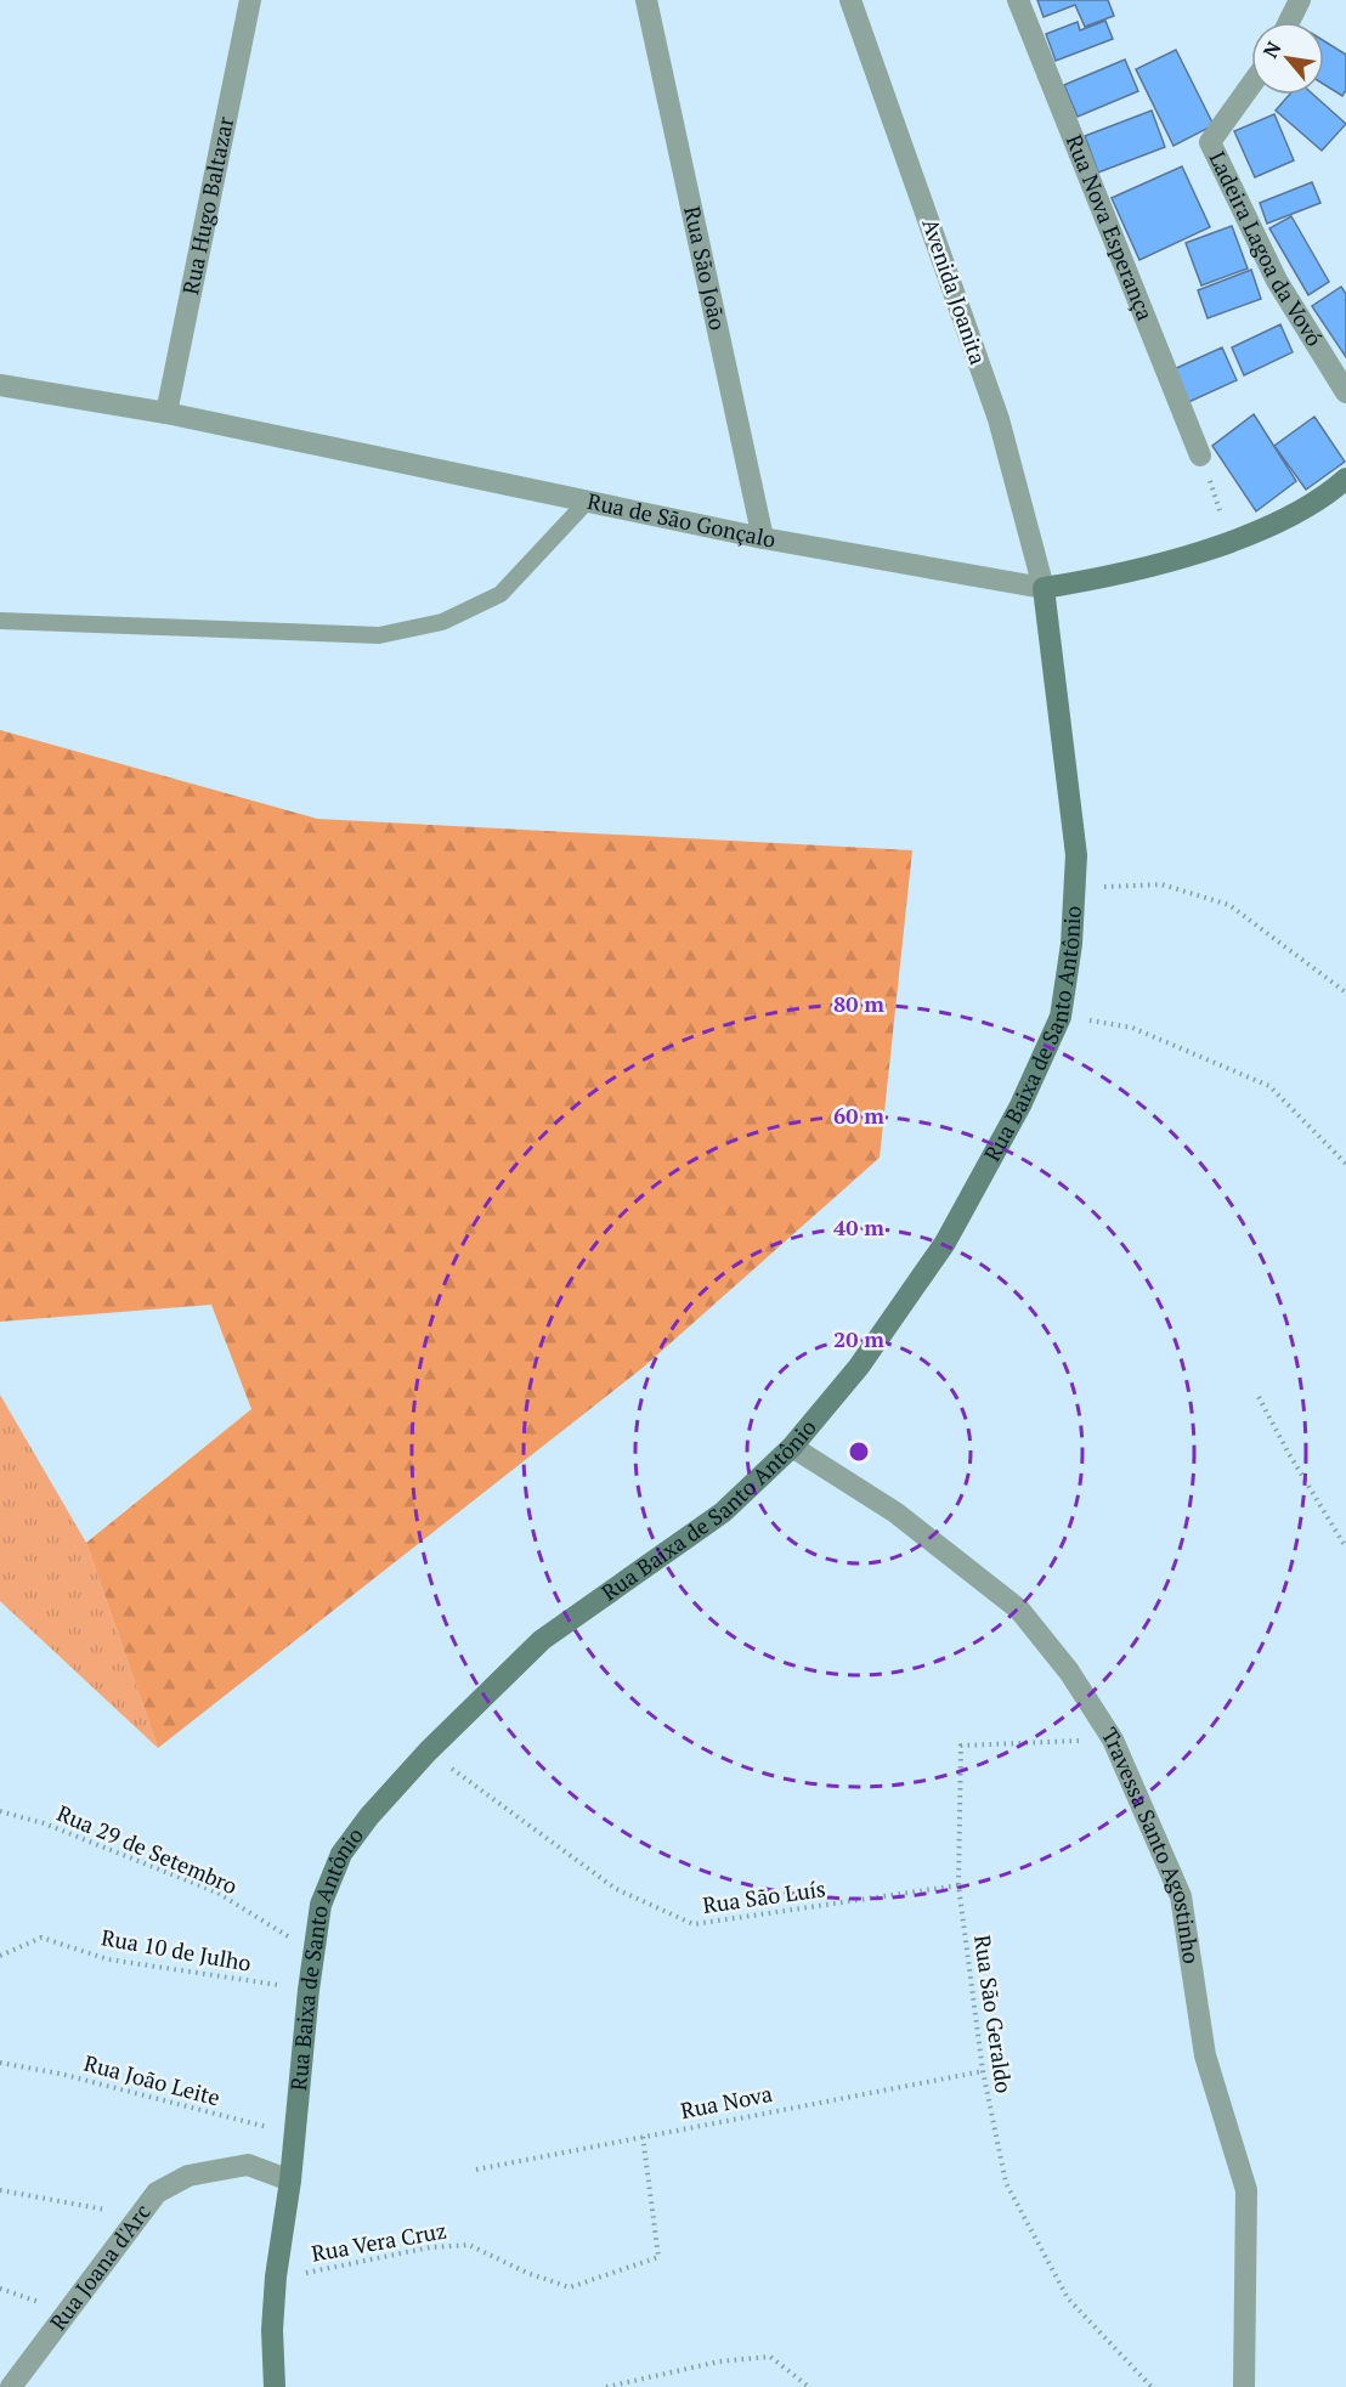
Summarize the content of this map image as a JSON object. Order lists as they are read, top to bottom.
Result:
{
  "streets": {
    "street": [
      "Rua Hugo Baltazar",
      "Rua Nova Esperança",
      "Ladeira Lagoa da Vovó",
      "Rua São João",
      "Avenida Joanita",
      "Rua de São Gonçalo",
      "Rua Baixa de Santo Antônio",
      "Travessa Santo Agostinho",
      "Rua Joana d'Arc"
    ],
    "path": [
      "Rua 29 de Setembro",
      "Rua São Luís",
      "Rua 10 de Julho",
      "Rua São Geraldo",
      "Rua João Leite",
      "Rua Nova",
      "Rua Vera Cruz"
    ]
  },
  "crossings": [
    ["Rua Hugo Baltazar", "Rua de São Gonçalo"],
    ["Rua São João", "Rua de São Gonçalo"],
    ["Avenida Joanita", "Rua de São Gonçalo"],
    ["Avenida Joanita", "Rua Baixa de Santo Antônio"],
    ["Rua de São Gonçalo", "Rua Baixa de Santo Antônio"],
    ["Rua Baixa de Santo Antônio", "Travessa Santo Agostinho"],
    ["Rua Baixa de Santo Antônio", "Rua 29 de Setembro"],
    ["Rua Baixa de Santo Antônio", "Rua 10 de Julho"],
    ["Rua Baixa de Santo Antônio", "Rua João Leite"],
    ["Rua Baixa de Santo Antônio", "Rua Vera Cruz"],
    ["Rua Baixa de Santo Antônio", "Rua Joana d'Arc"],
    ["Travessa Santo Agostinho", "Rua São Geraldo"],
    ["Rua São Luís", "Rua São Geraldo"],
    ["Rua São Geraldo", "Rua Nova"],
    ["Rua Nova", "Rua Vera Cruz"]
  ],
  "north": "top left",
  "rings": [
    "80 m",
    "60 m",
    "40 m",
    "20 m"
  ]
}
